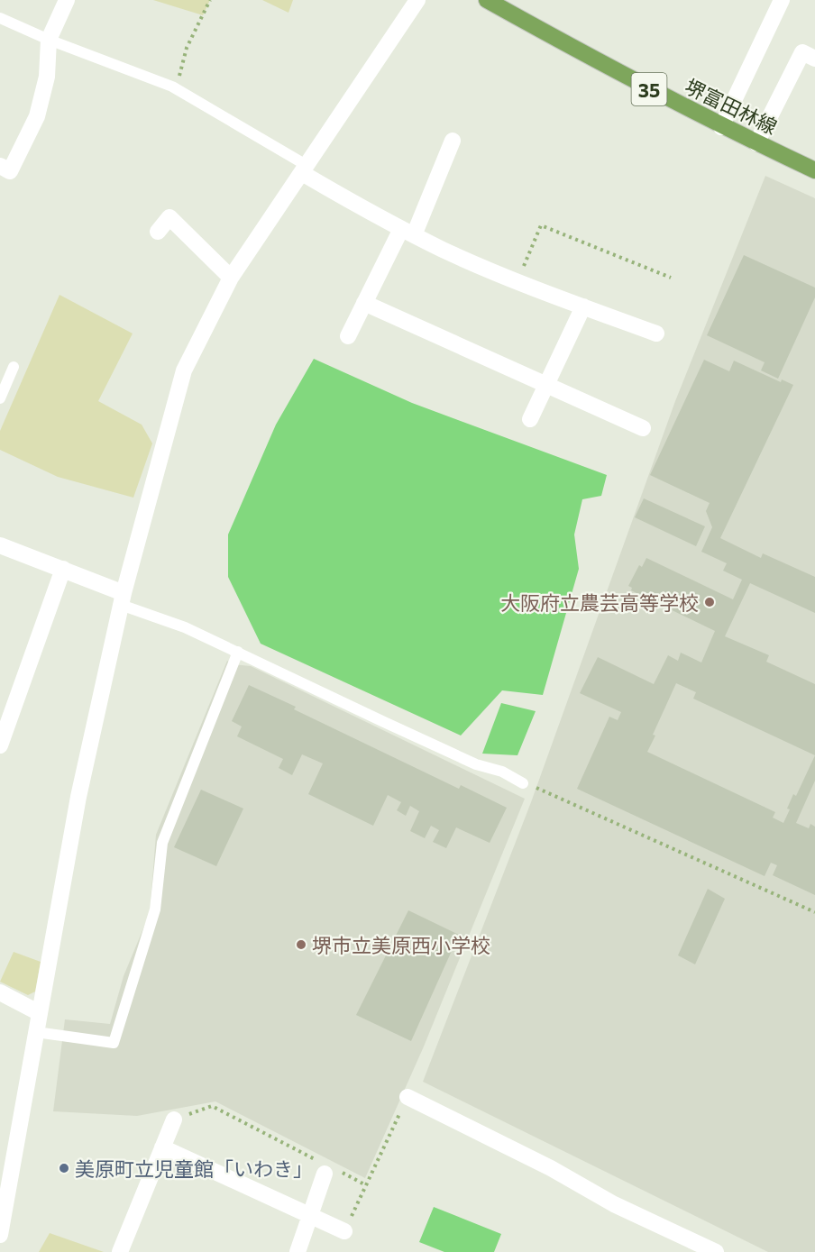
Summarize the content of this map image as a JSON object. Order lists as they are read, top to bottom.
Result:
{
  "streets": {
    "main road": ["35", "堺富田林線"]
  },
  "places": ["大阪府立農芸高等学校", "堺市立美原西小学校", "美原町立児童館「いわき」"]
}
